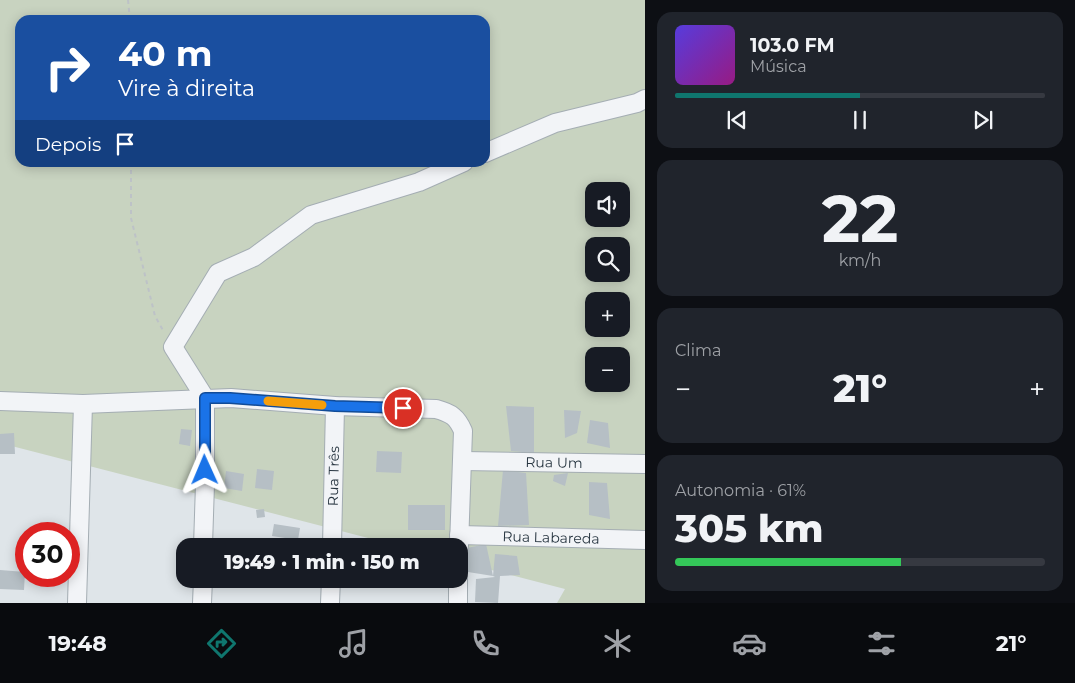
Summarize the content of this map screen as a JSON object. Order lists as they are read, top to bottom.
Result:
{
  "streets": {
    "street": ["Rua Um", "Rua Três", "Rua Labareda"]
  },
  "page": {
    "turn": ["40 m", "Vire à direita"],
    "song": ["103.0 FM", "Música"],
    "then": "Depois",
    "tile": [
      ["22", "km/h"],
      "Clima",
      ["Autonomia · 61%", "305 km"]
    ],
    "map_buttons": ["+", "−"],
    "heat": ["−", "21°", "+"],
    "limit": "30",
    "trip": "19:49 · 1 min · 150 m",
    "tabs": ["19:48", "21°"]
  }
}
